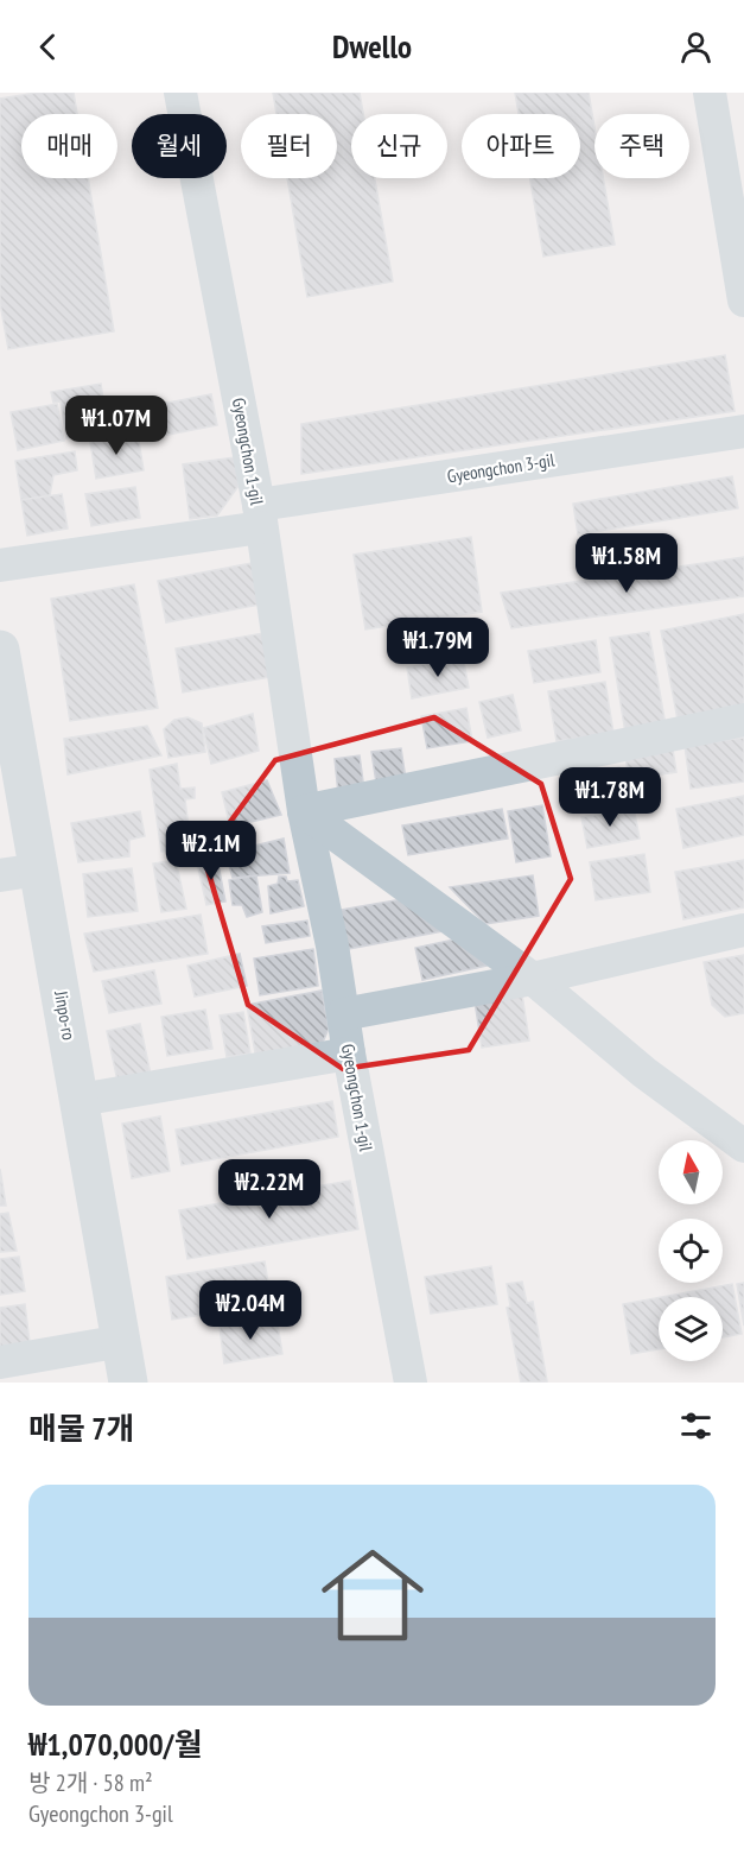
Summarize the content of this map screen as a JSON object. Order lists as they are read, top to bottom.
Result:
{
  "streets": {
    "street": ["Gyeongchon 1-gil", "Gyeongchon 3-gil", "Jinpo-ro"]
  },
  "crossings": [
    ["Gyeongchon 1-gil", "Gyeongchon 3-gil"]
  ],
  "north": "top",
  "page": {
    "header": "Dwello",
    "chip": [
      "매매",
      "월세",
      "필터",
      "신규",
      "아파트",
      "주택"
    ],
    "price": [
      "₩1.07M",
      "₩1.58M",
      "₩1.79M",
      "₩1.78M",
      "₩2.1M",
      "₩2.22M",
      "₩2.04M"
    ],
    "heading": "매물 7개",
    "list": [
      {
        "name": "₩1,070,000/월",
        "note": "방 2개 · 58 m² · Gyeongchon 3-gil"
      }
    ]
  }
}
